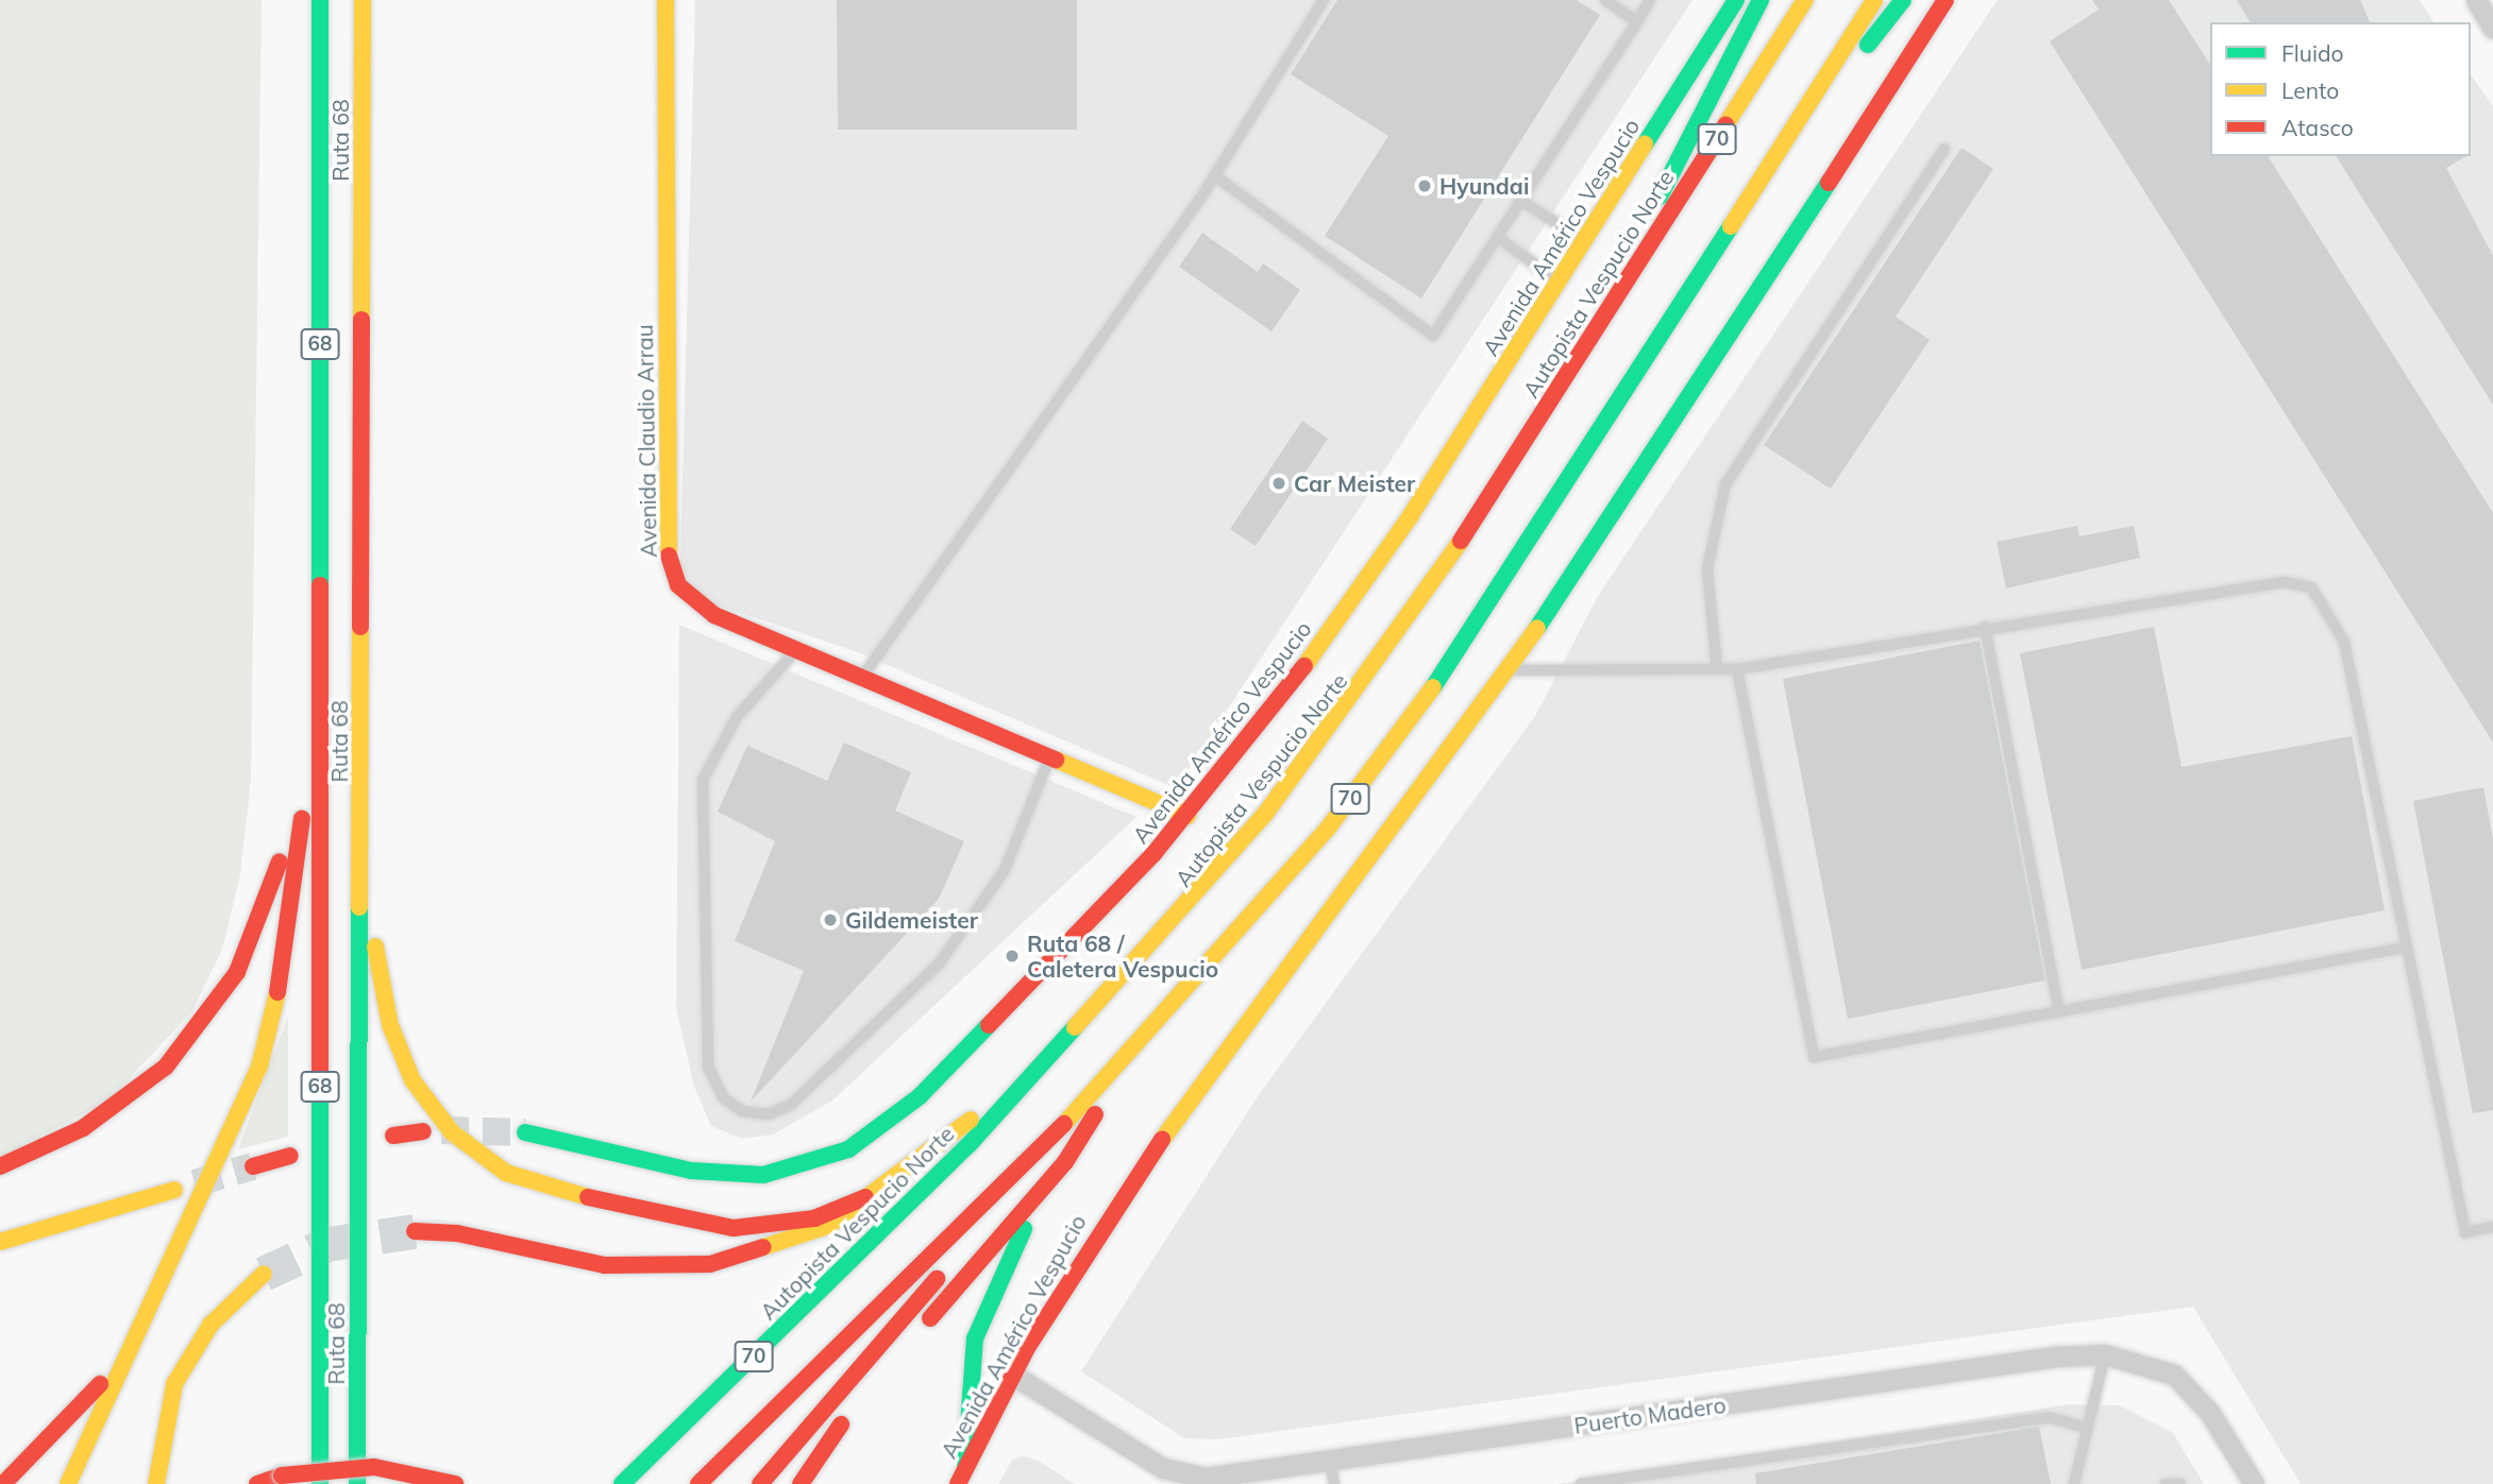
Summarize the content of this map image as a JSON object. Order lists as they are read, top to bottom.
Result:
{
  "streets": {
    "main road": [
      "70",
      "Ruta 68",
      "Avenida Américo Vespucio",
      "Autopista Vespucio Norte",
      "68",
      "Avenida Claudio Arrau"
    ],
    "street": ["Puerto Madero"]
  },
  "crossings": [
    ["Avenida Américo Vespucio", "Avenida Claudio Arrau"],
    ["Avenida Américo Vespucio", "Puerto Madero"]
  ],
  "places": [
    "Hyundai",
    "Car Meister",
    "Gildemeister",
    "Ruta 68 / Caletera Vespucio"
  ],
  "legend": ["Fluido", "Lento", "Atasco"]
}
